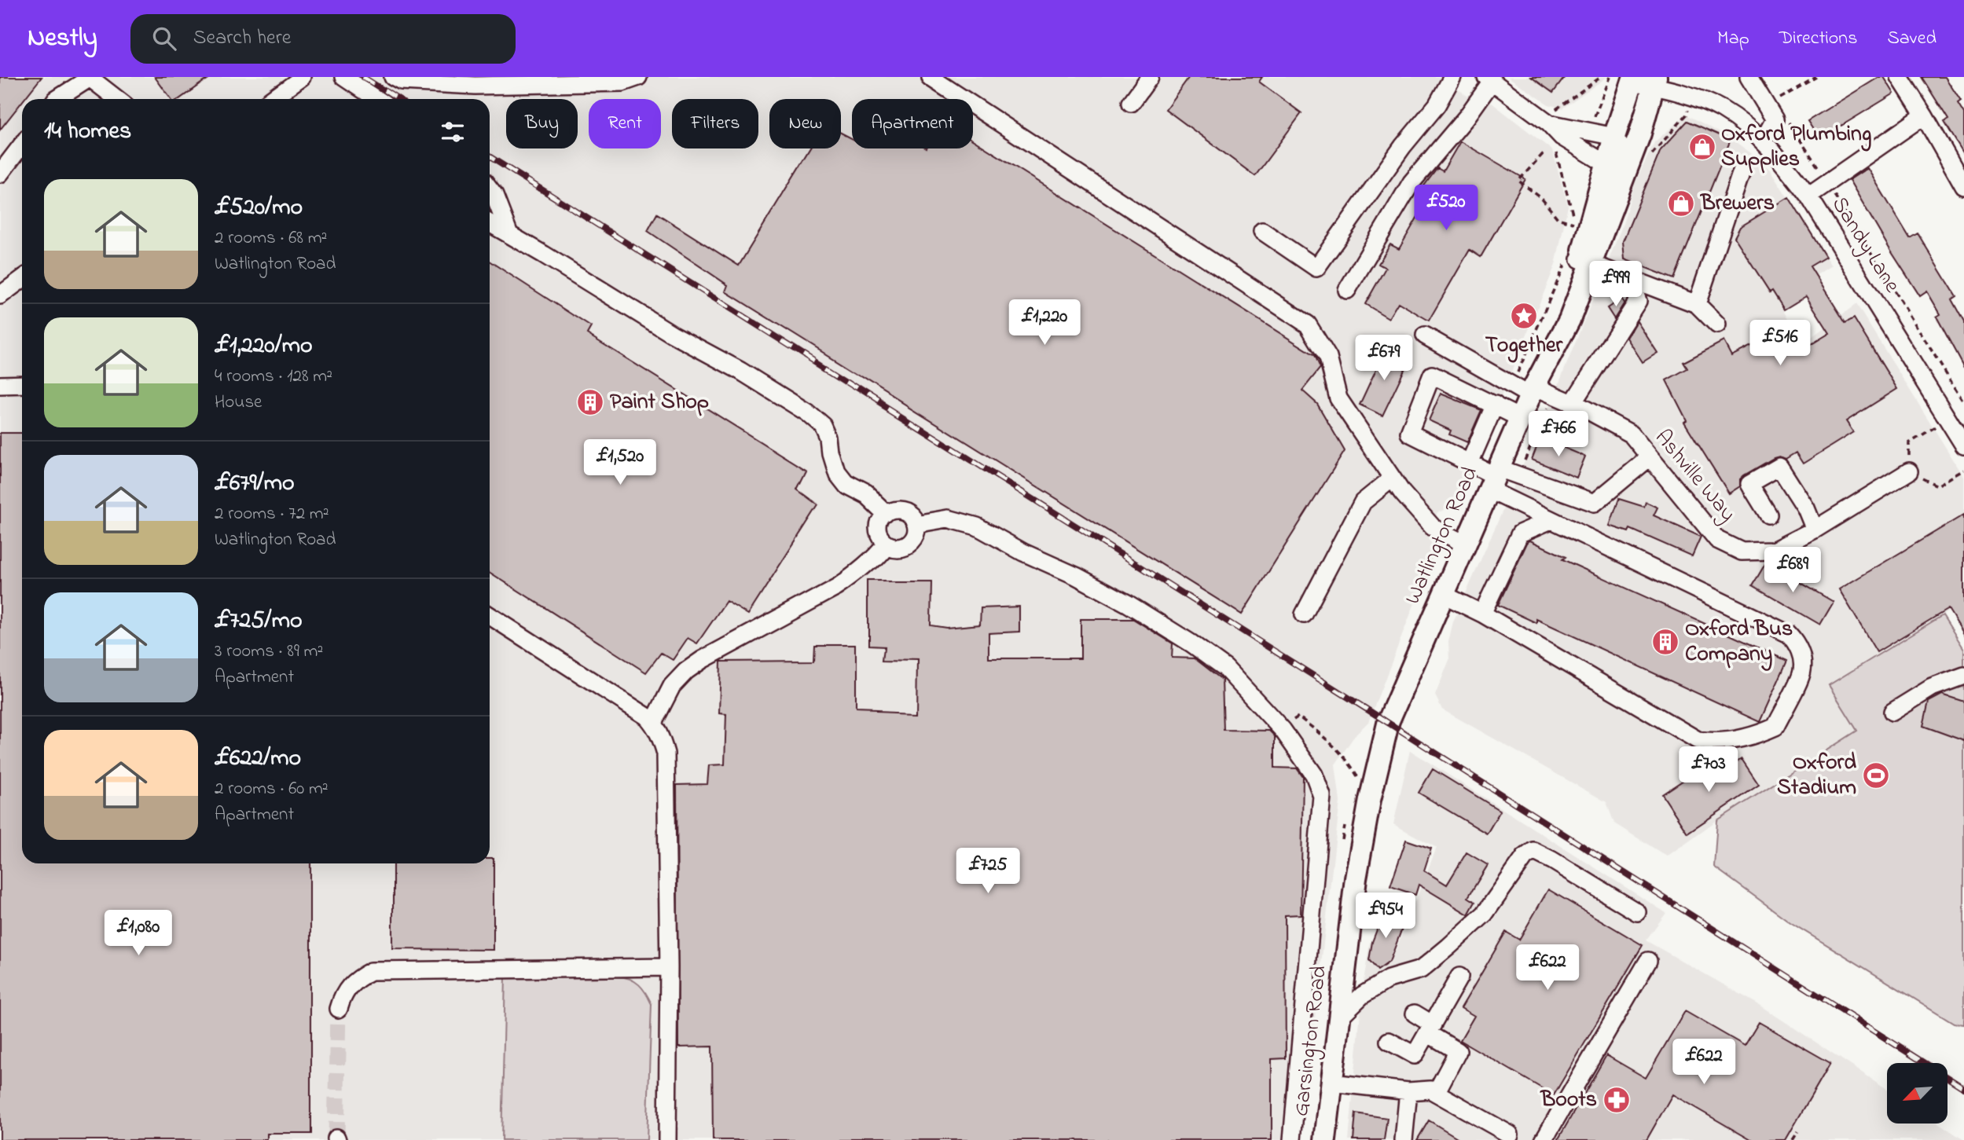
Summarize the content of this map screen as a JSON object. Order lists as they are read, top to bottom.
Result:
{
  "streets": {
    "main road": ["Watlington Road", "Garsington Road"],
    "street": ["Sandy Lane", "Ashville Way"]
  },
  "crossings": [
    ["Sandy Lane", "Watlington Road"],
    ["Ashville Way", "Watlington Road"],
    ["Watlington Road", "Garsington Road"]
  ],
  "places": {
    "shop": ["Oxford Plumbing Supplies", "Brewers"],
    "place": ["Together"],
    "building": ["Paint Shop", "Oxford Bus Company"],
    "sports": ["Oxford Stadium"],
    "pharmacy": ["Boots"]
  },
  "north": "bottom left",
  "page": {
    "header": "Nestly",
    "search": "Search here",
    "nav": ["Map", "Directions", "Saved"],
    "chip": [
      "Buy",
      "Rent",
      "Filters",
      "New",
      "Apartment"
    ],
    "heading": "14 homes",
    "list": [
      {
        "name": "£520/mo",
        "note": "2 rooms · 68 m² · Watlington Road"
      },
      {
        "name": "£1,220/mo",
        "note": "4 rooms · 128 m² · House"
      },
      {
        "name": "£679/mo",
        "note": "2 rooms · 72 m² · Watlington Road"
      },
      {
        "name": "£725/mo",
        "note": "3 rooms · 89 m² · Apartment"
      },
      {
        "name": "£622/mo",
        "note": "2 rooms · 60 m² · Apartment"
      }
    ],
    "price": [
      "£520",
      "£999",
      "£1,220",
      "£516",
      "£679",
      "£766",
      "£1,520",
      "£689",
      "£703",
      "£725",
      "£954",
      "£1,080",
      "£622",
      "£622"
    ]
  }
}
